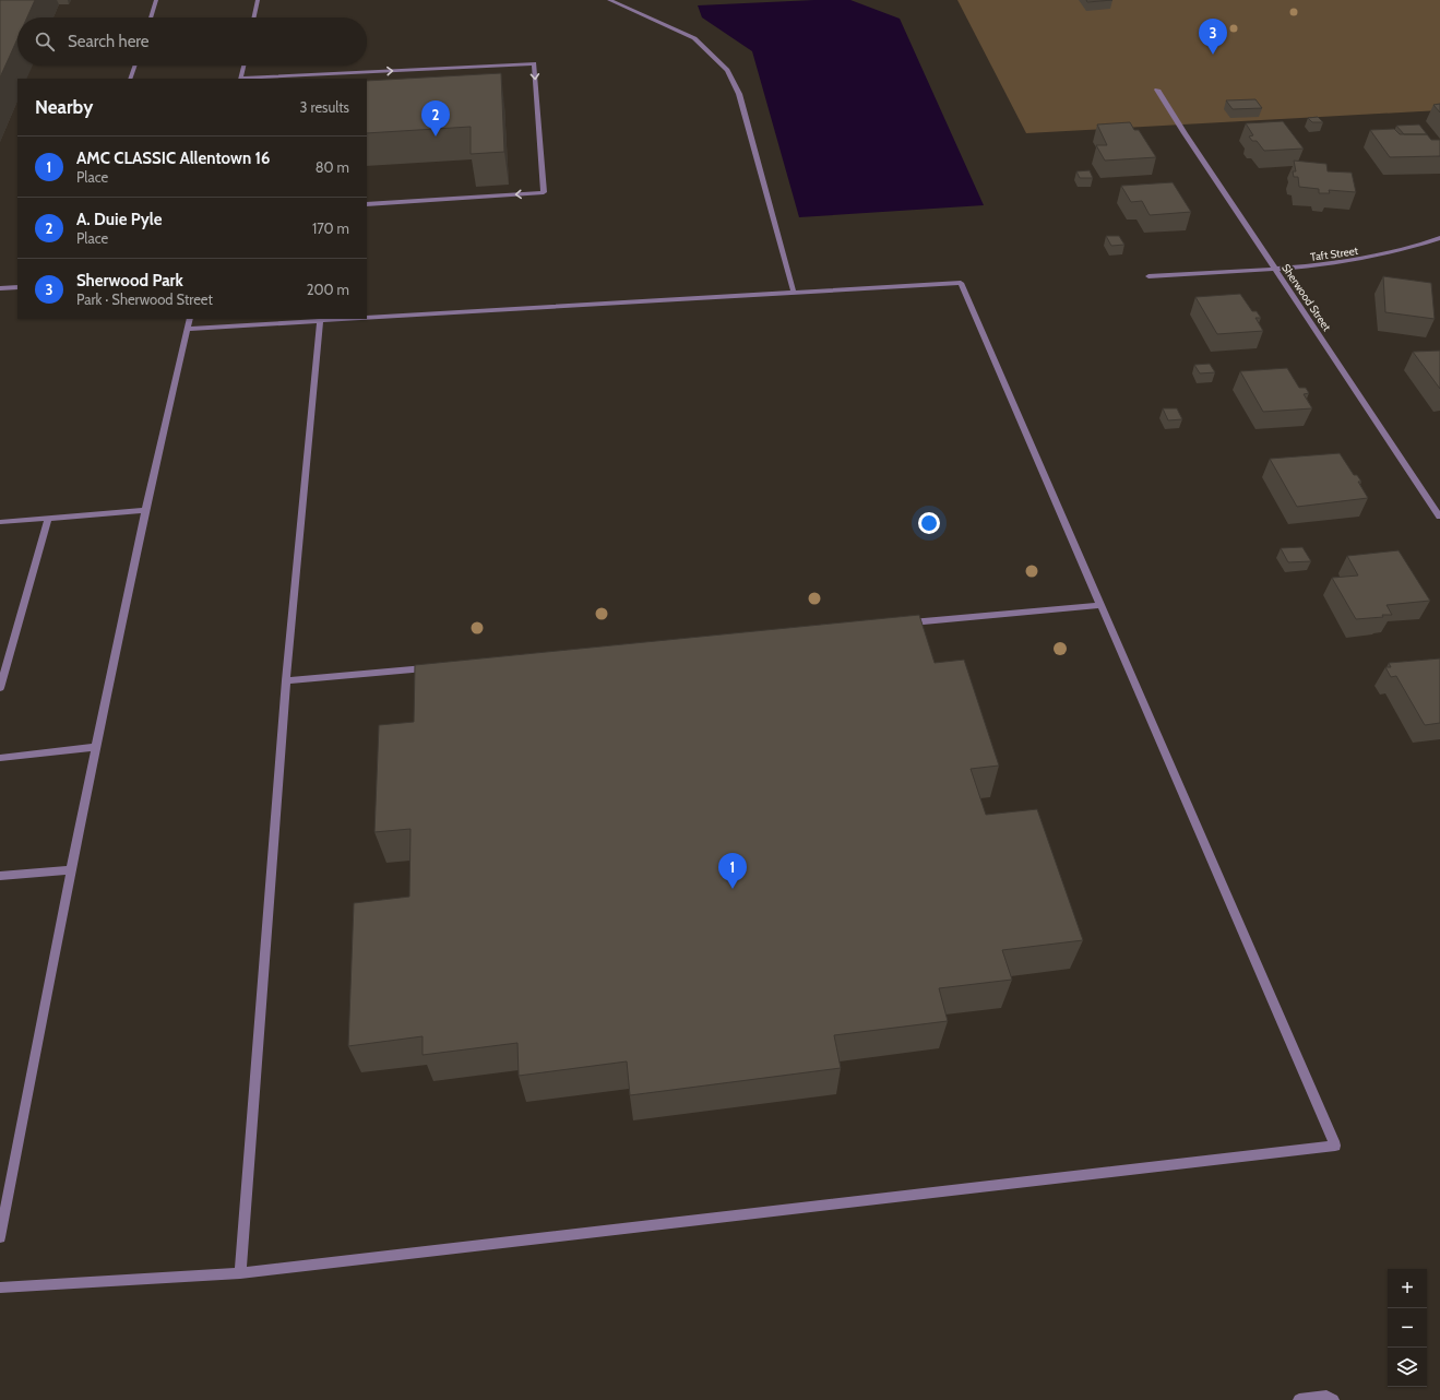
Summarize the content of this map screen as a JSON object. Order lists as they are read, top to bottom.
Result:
{
  "streets": {
    "street": ["Taft Street", "Sherwood Street"]
  },
  "crossings": [
    ["Taft Street", "Sherwood Street"]
  ],
  "page": {
    "search": "Search here",
    "pins": ["3", "2", "1"],
    "heading": ["Nearby", "3 results"],
    "list": [
      {
        "mark": "1",
        "name": "AMC CLASSIC Allentown 16",
        "note": "Place",
        "value": "80 m"
      },
      {
        "mark": "2",
        "name": "A. Duie Pyle",
        "note": "Place",
        "value": "170 m"
      },
      {
        "mark": "3",
        "name": "Sherwood Park",
        "note": "Park · Sherwood Street",
        "value": "200 m"
      }
    ],
    "map_buttons": ["+", "−"]
  }
}
